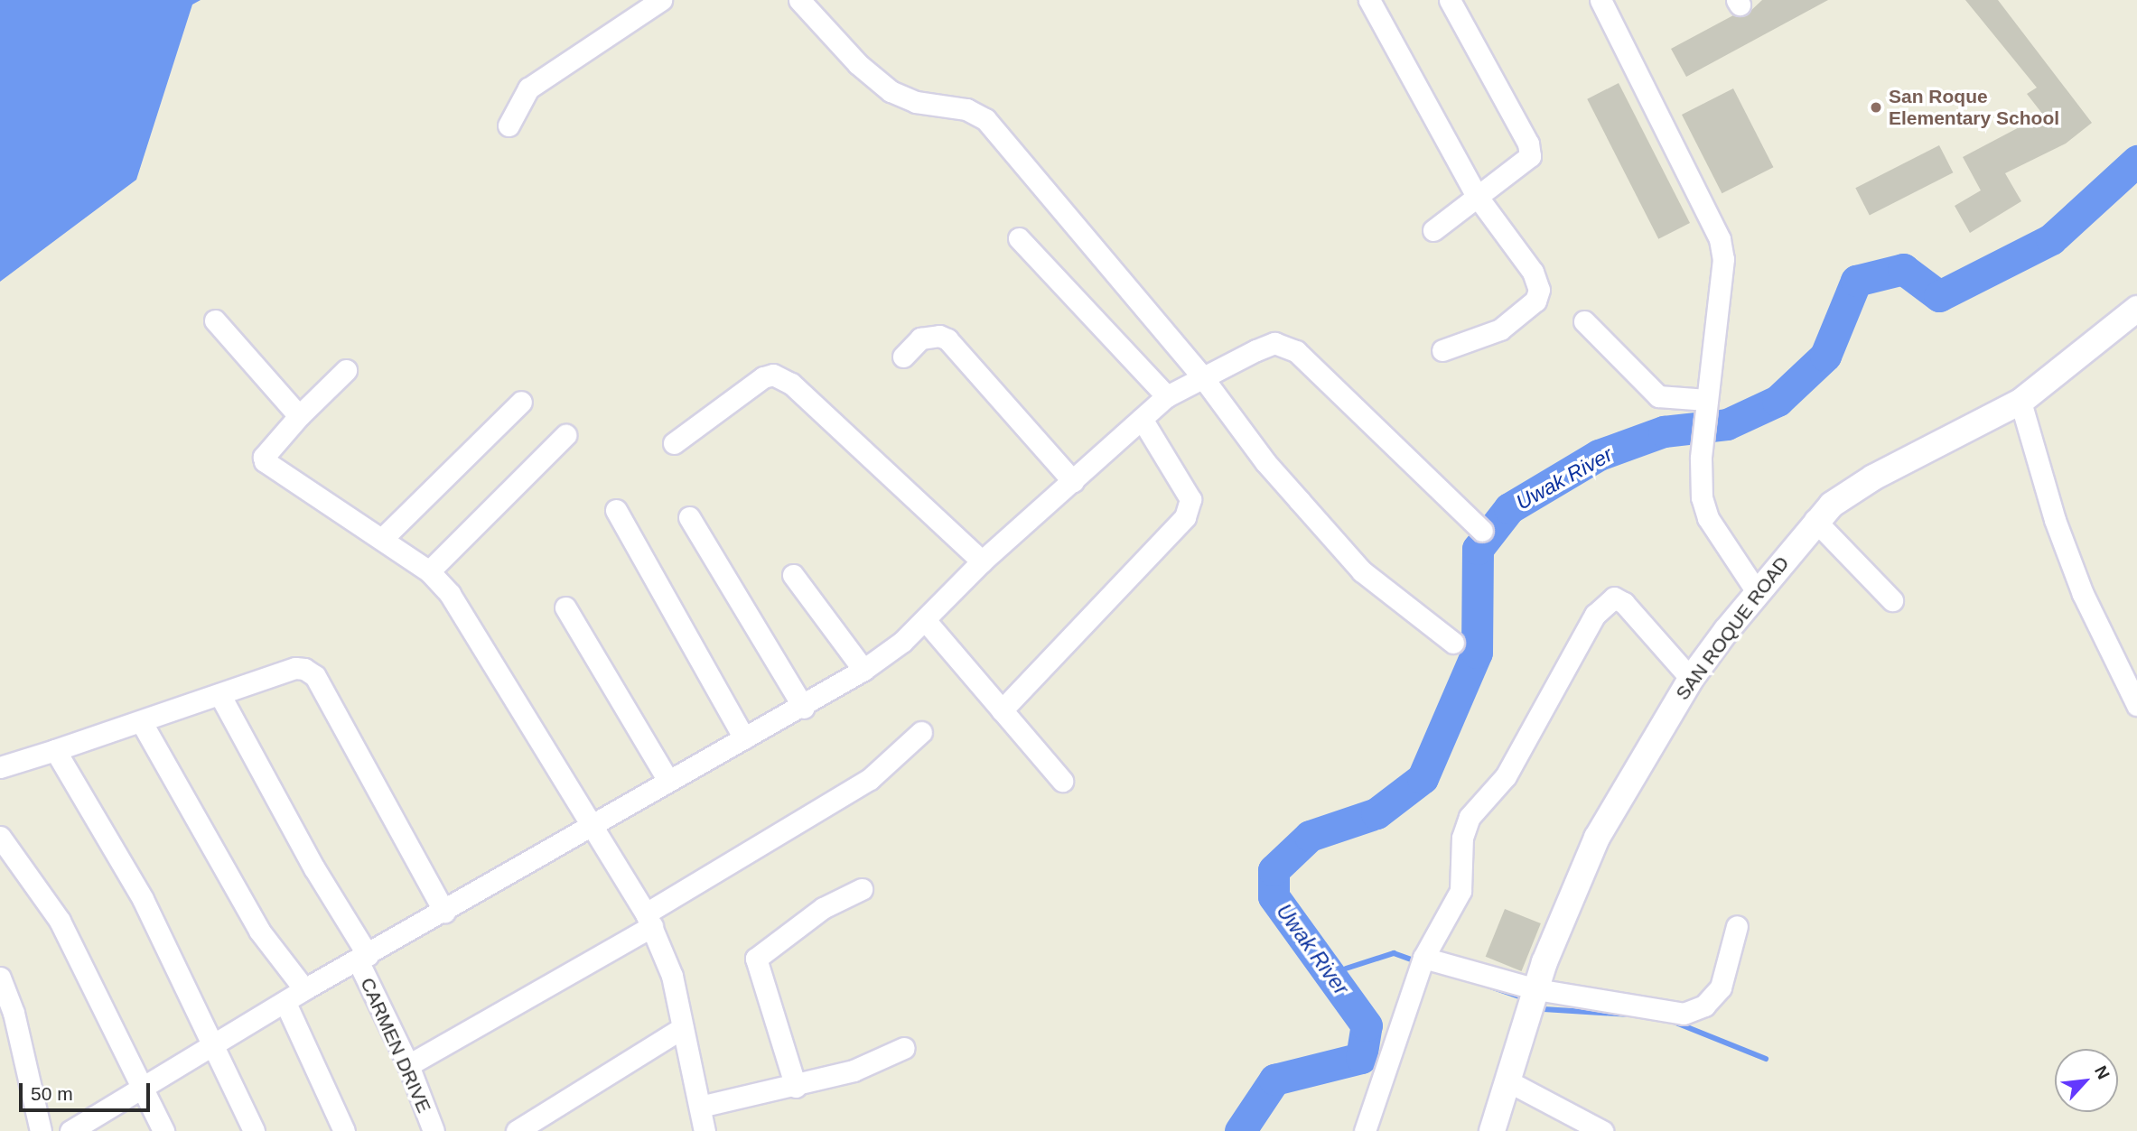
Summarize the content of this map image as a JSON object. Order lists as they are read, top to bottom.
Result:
{
  "streets": {
    "street": ["SAN ROQUE ROAD", "CARMEN DRIVE"]
  },
  "water": ["Uwak River"],
  "places": ["San Roque Elementary School"],
  "scale_bar": "50 m",
  "north": "top right"
}
